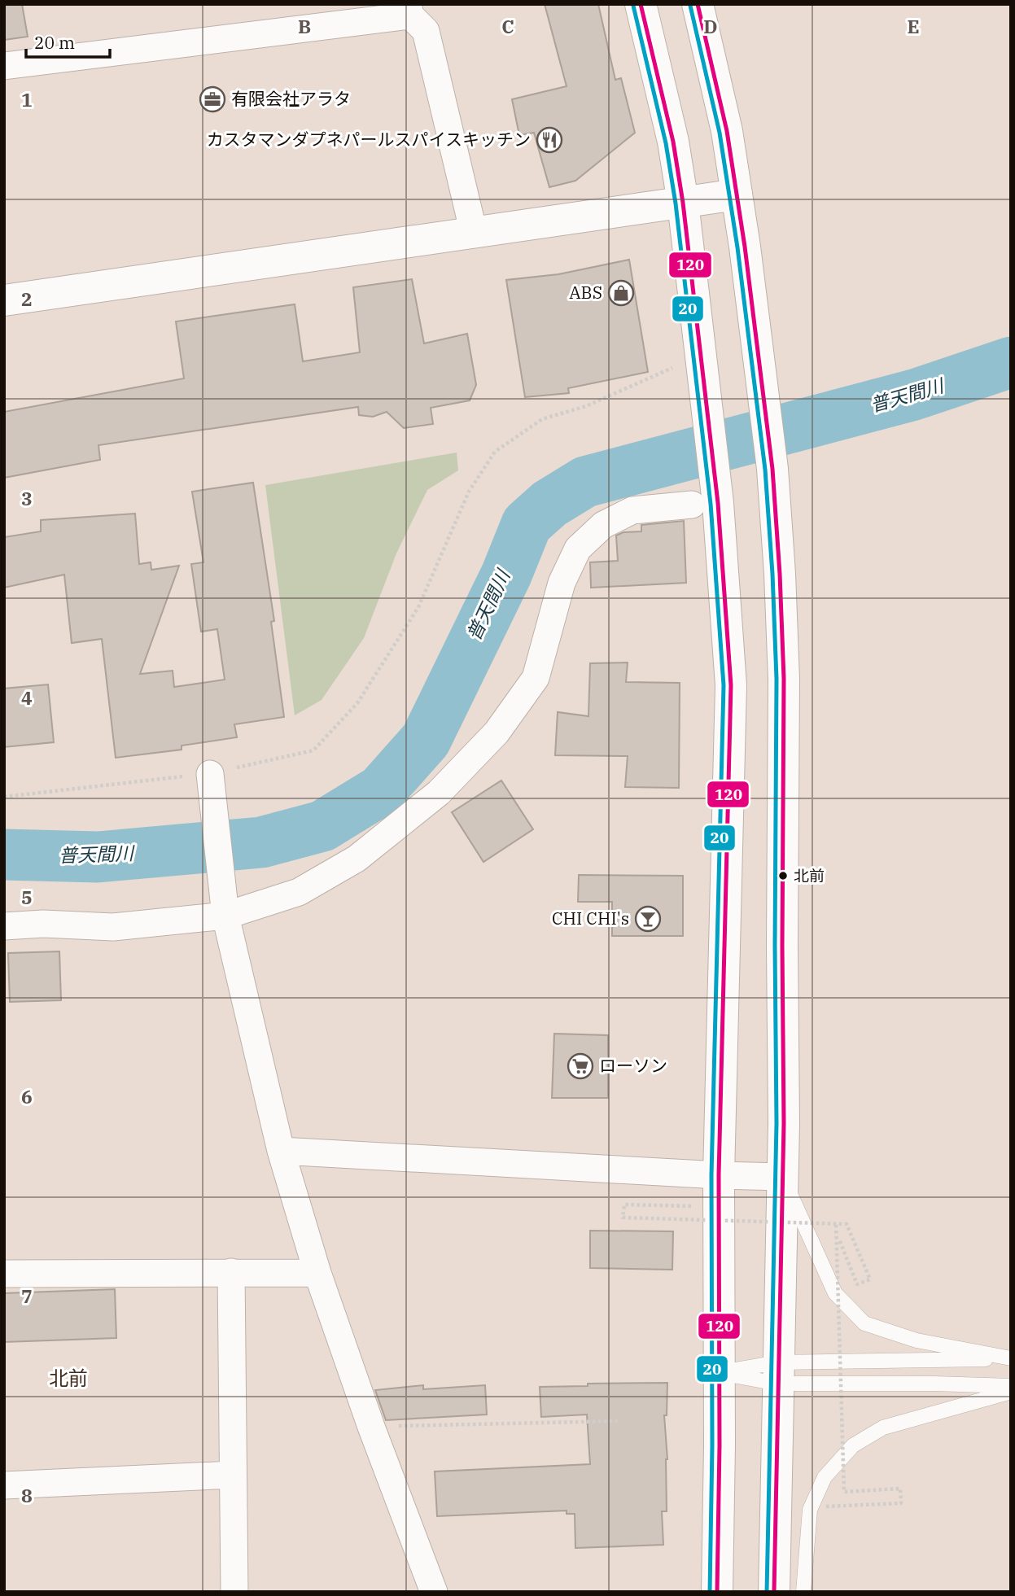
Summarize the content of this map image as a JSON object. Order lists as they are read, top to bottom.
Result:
{
  "districts": ["北前"],
  "water": ["普天間川"],
  "places": {
    "office": ["有限会社アラタ"],
    "restaurant": ["カスタマンダプネパールスパイスキッチン"],
    "shop": ["ABS"],
    "other": ["北前"],
    "bar": ["CHI CHI's"],
    "supermarket": ["ローソン"]
  },
  "lines": ["transit line 120", "transit line 20"],
  "scale_bar": "20 m",
  "grid": {
    "columns": [
      "B",
      "C",
      "D",
      "E"
    ],
    "rows": [
      "1",
      "2",
      "3",
      "4",
      "5",
      "6",
      "7",
      "8"
    ]
  }
}
